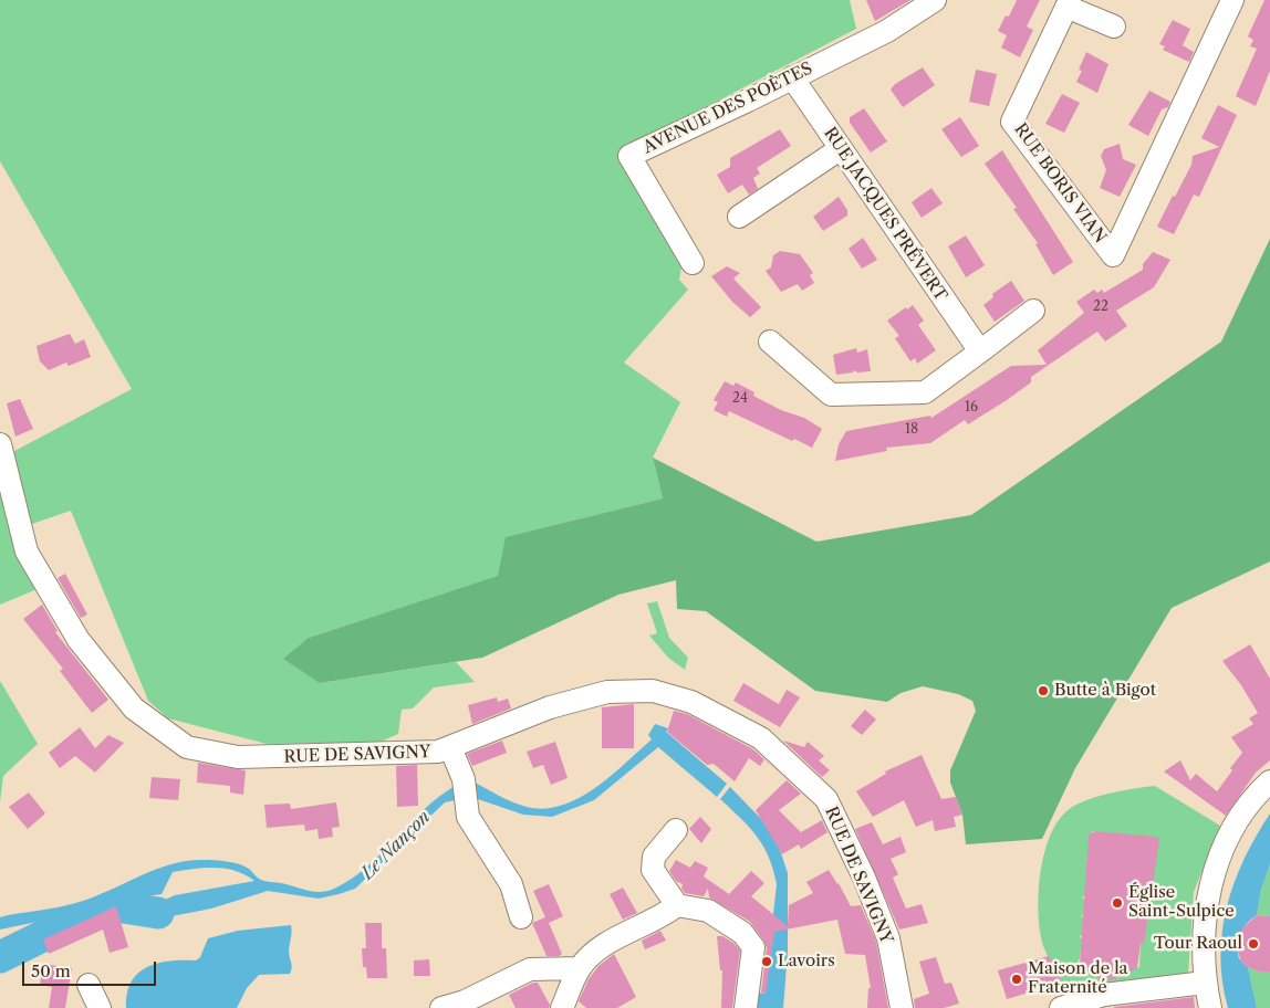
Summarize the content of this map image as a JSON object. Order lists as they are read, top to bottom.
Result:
{
  "streets": {
    "street": [
      "AVENUE DES POÈTES",
      "RUE BORIS VIAN",
      "RUE JACQUES PRÉVERT",
      "RUE DE SAVIGNY"
    ]
  },
  "crossings": [
    ["AVENUE DES POÈTES", "RUE JACQUES PRÉVERT"]
  ],
  "water": ["Le Nançon"],
  "places": [
    "Butte à Bigot",
    "Église Saint-Sulpice",
    "Tour Raoul",
    "Lavoirs",
    "Maison de la Fraternité"
  ],
  "house_numbers": [
    "22",
    "24",
    "16",
    "18"
  ],
  "scale_bar": "50 m"
}
